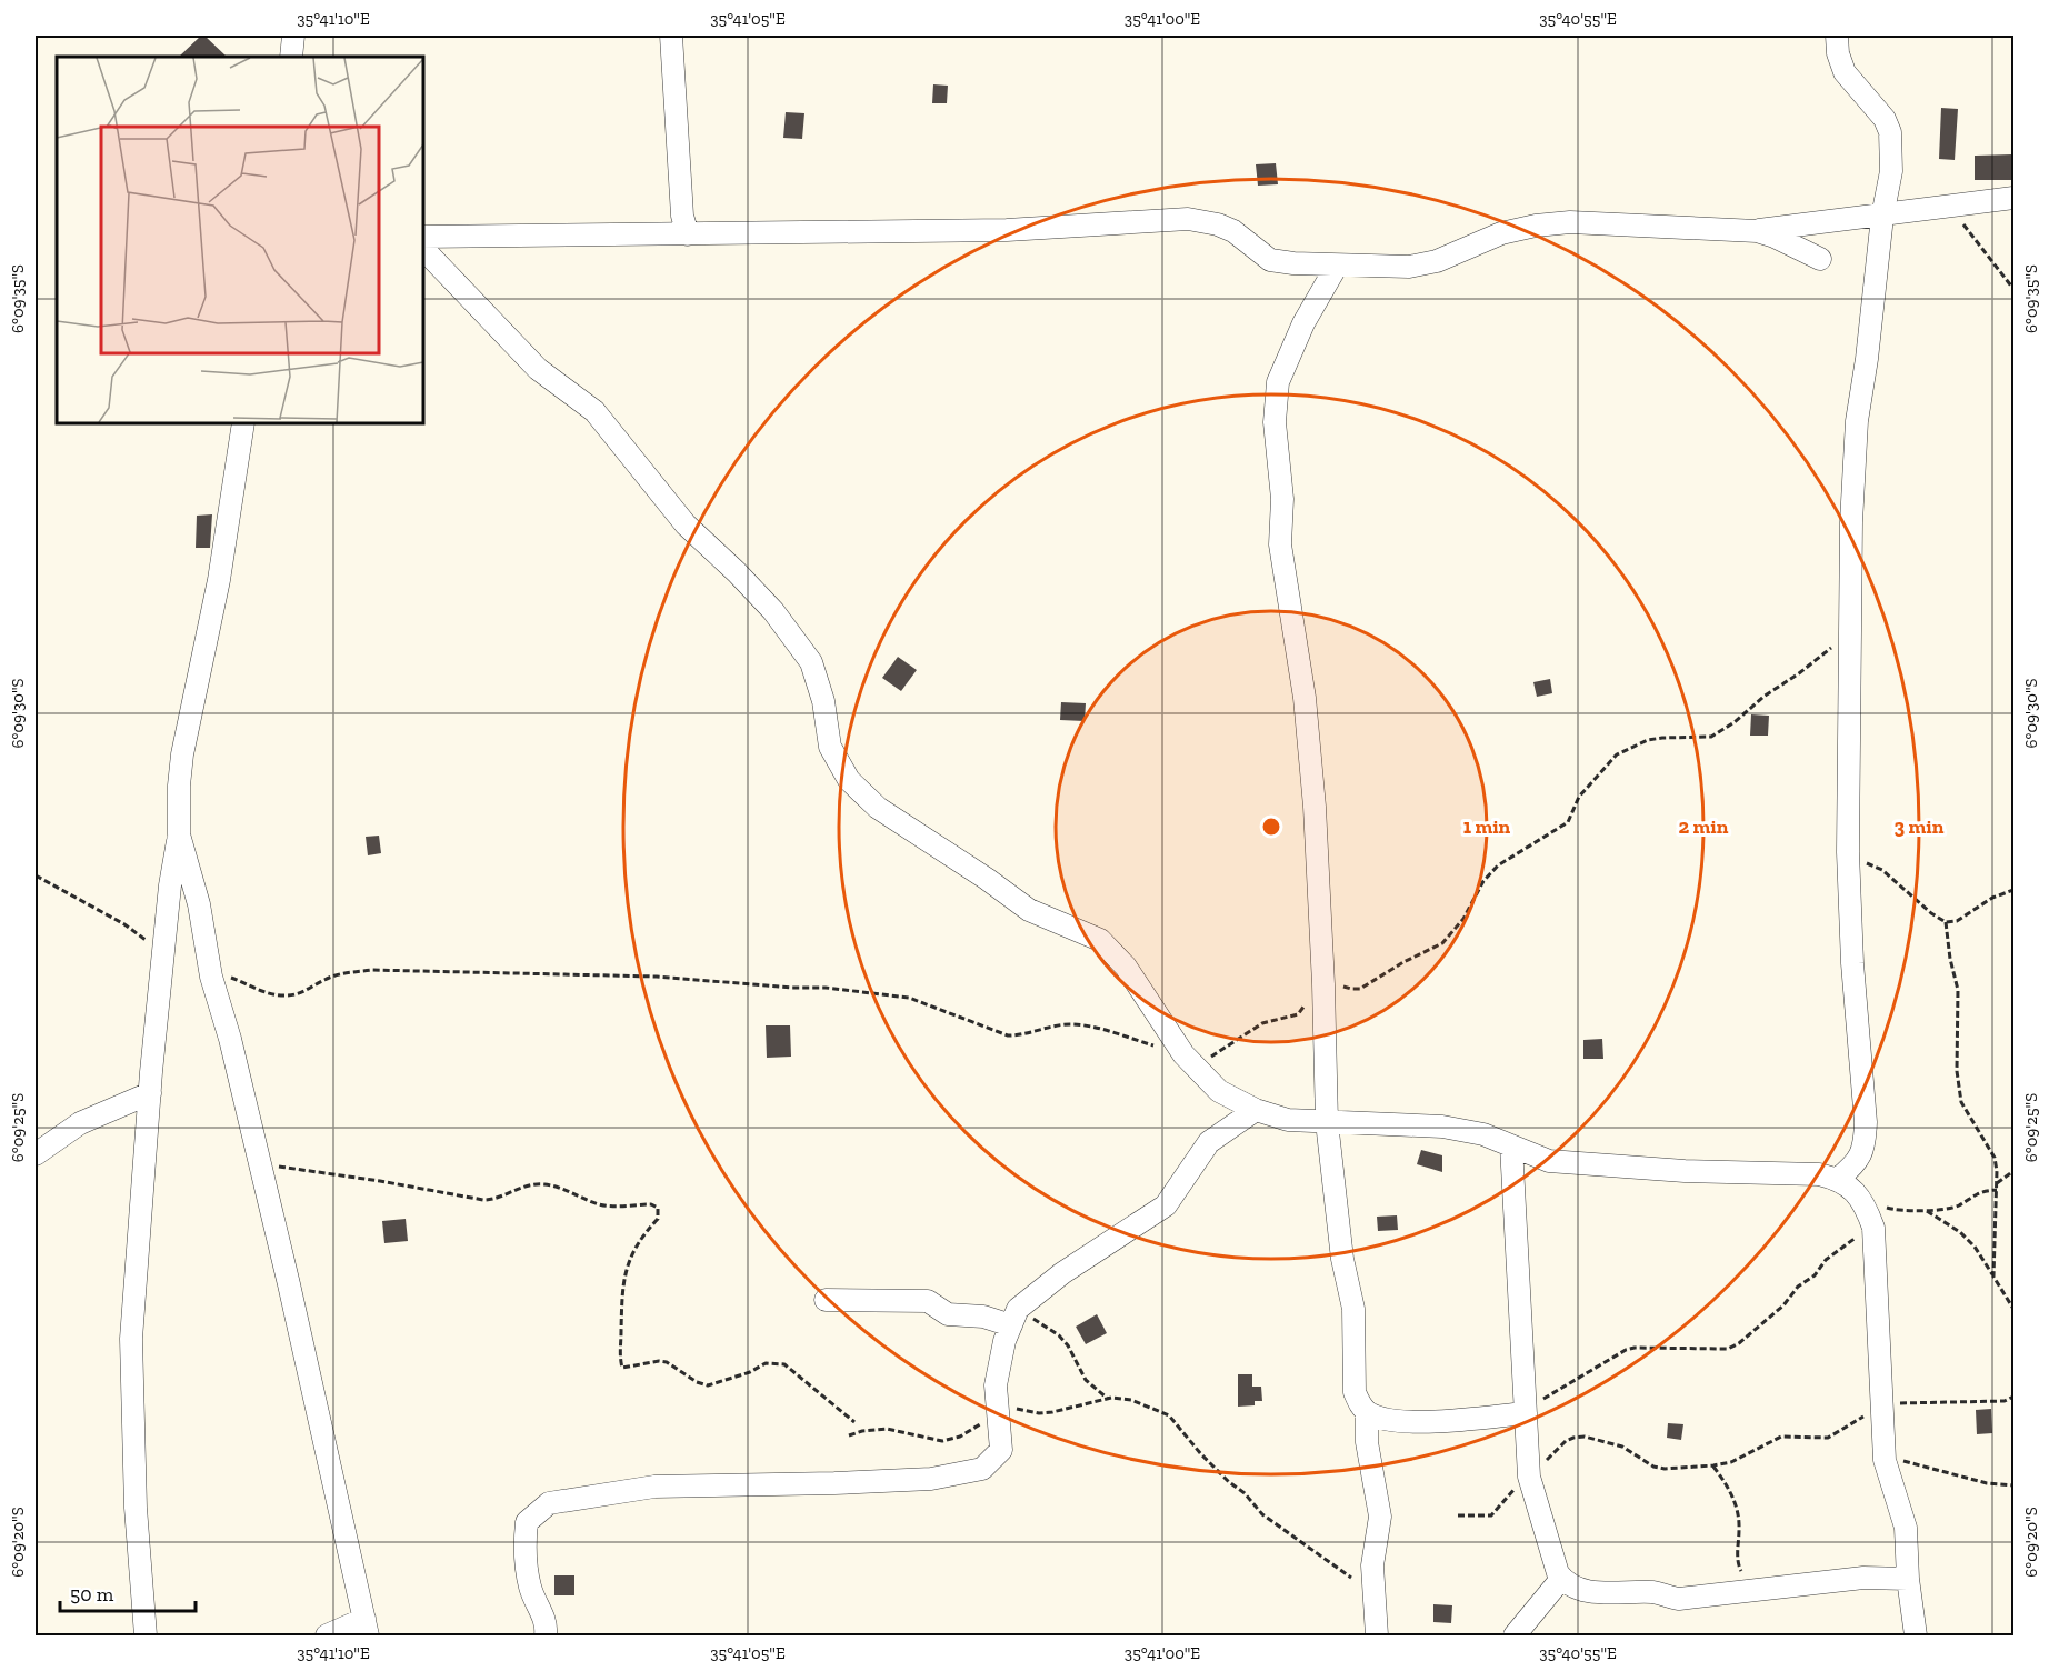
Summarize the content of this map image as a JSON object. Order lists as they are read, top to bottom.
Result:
{
  "scale_bar": "50 m",
  "coordinates": [
    "35°41'10\"E",
    "35°41'05\"E",
    "35°41'00\"E",
    "35°40'55\"E",
    "6°09'35\"S",
    "6°09'30\"S",
    "6°09'25\"S",
    "6°09'20\"S"
  ],
  "rings": ["1 min", "2 min", "3 min"]
}
